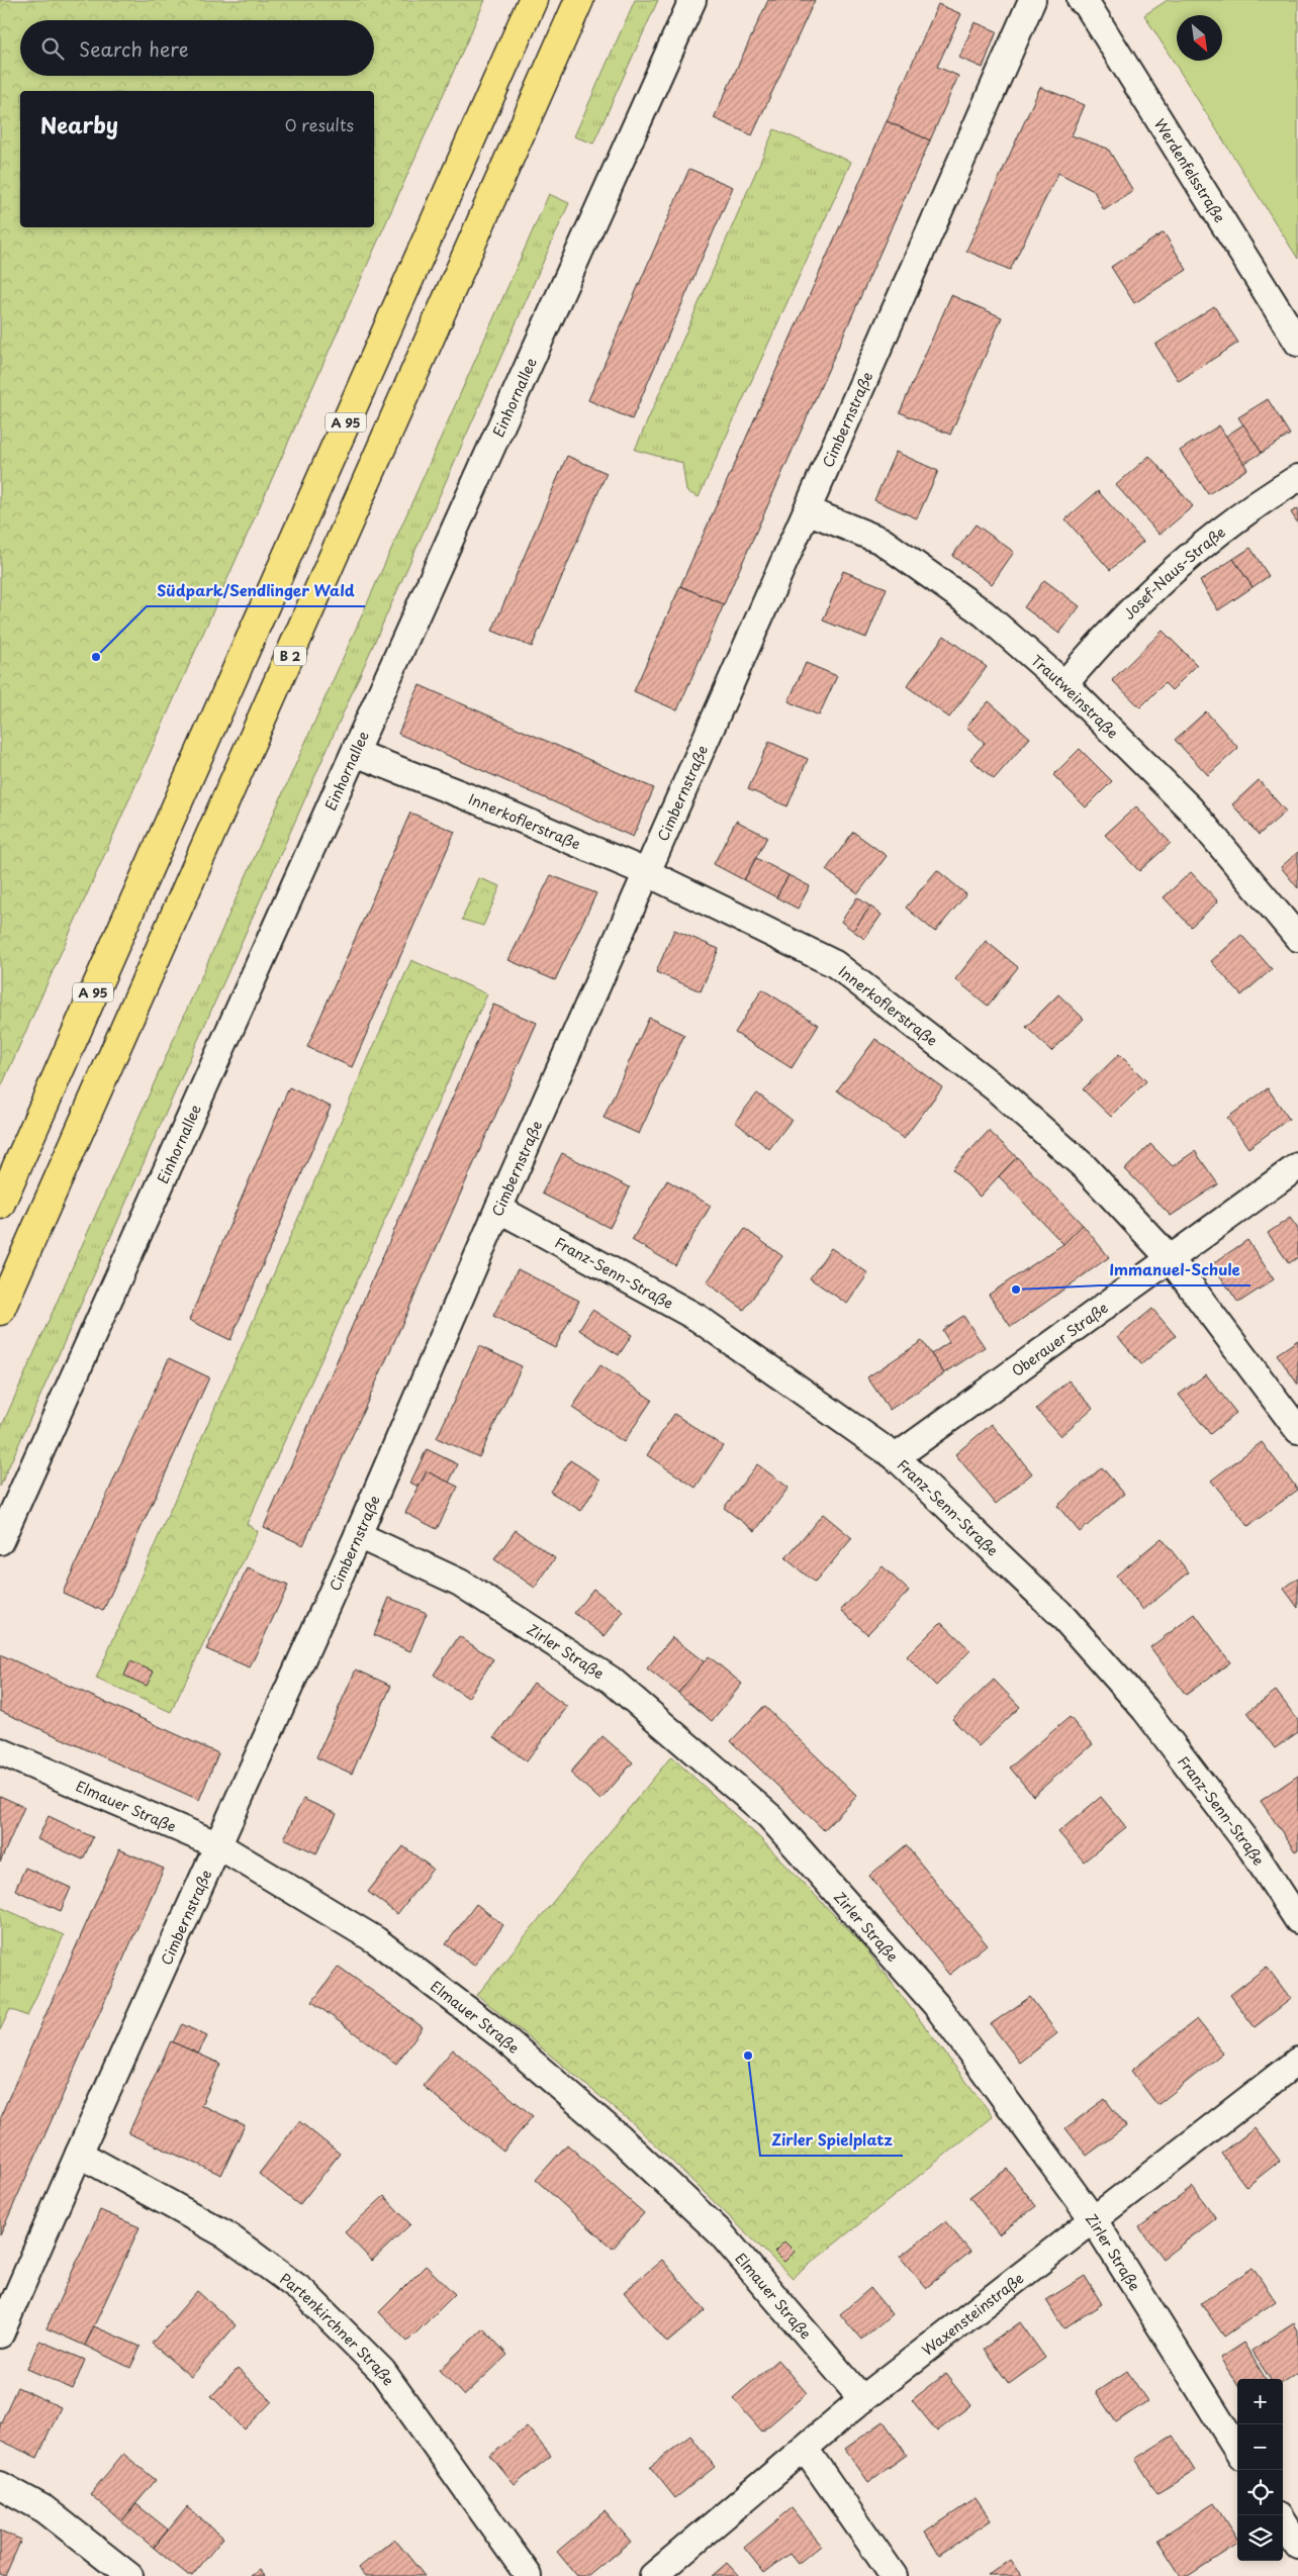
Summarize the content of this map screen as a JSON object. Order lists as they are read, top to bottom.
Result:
{
  "streets": {
    "highway": ["A 95", "B 2"],
    "street": [
      "Werdenfelsstraße",
      "Einhornallee",
      "Cimbernstraße",
      "Josef-Naus-Straße",
      "Trautweinstraße",
      "Innerkoflerstraße",
      "Franz-Senn-Straße",
      "Oberauer Straße",
      "Zirler Straße",
      "Elmauer Straße",
      "Waxensteinstraße",
      "Partenkirchner Straße"
    ]
  },
  "crossings": [
    ["Einhornallee", "Innerkoflerstraße"],
    ["Cimbernstraße", "Trautweinstraße"],
    ["Cimbernstraße", "Innerkoflerstraße"],
    ["Cimbernstraße", "Franz-Senn-Straße"],
    ["Cimbernstraße", "Zirler Straße"],
    ["Cimbernstraße", "Elmauer Straße"],
    ["Cimbernstraße", "Partenkirchner Straße"],
    ["Josef-Naus-Straße", "Trautweinstraße"],
    ["Innerkoflerstraße", "Oberauer Straße"],
    ["Franz-Senn-Straße", "Oberauer Straße"],
    ["Zirler Straße", "Waxensteinstraße"],
    ["Elmauer Straße", "Waxensteinstraße"]
  ],
  "places": ["Südpark/Sendlinger Wald", "Immanuel-Schule", "Zirler Spielplatz"],
  "north": "bottom right",
  "page": {
    "search": "Search here",
    "heading": ["Nearby", "0 results"],
    "map_buttons": ["+", "−"]
  }
}
